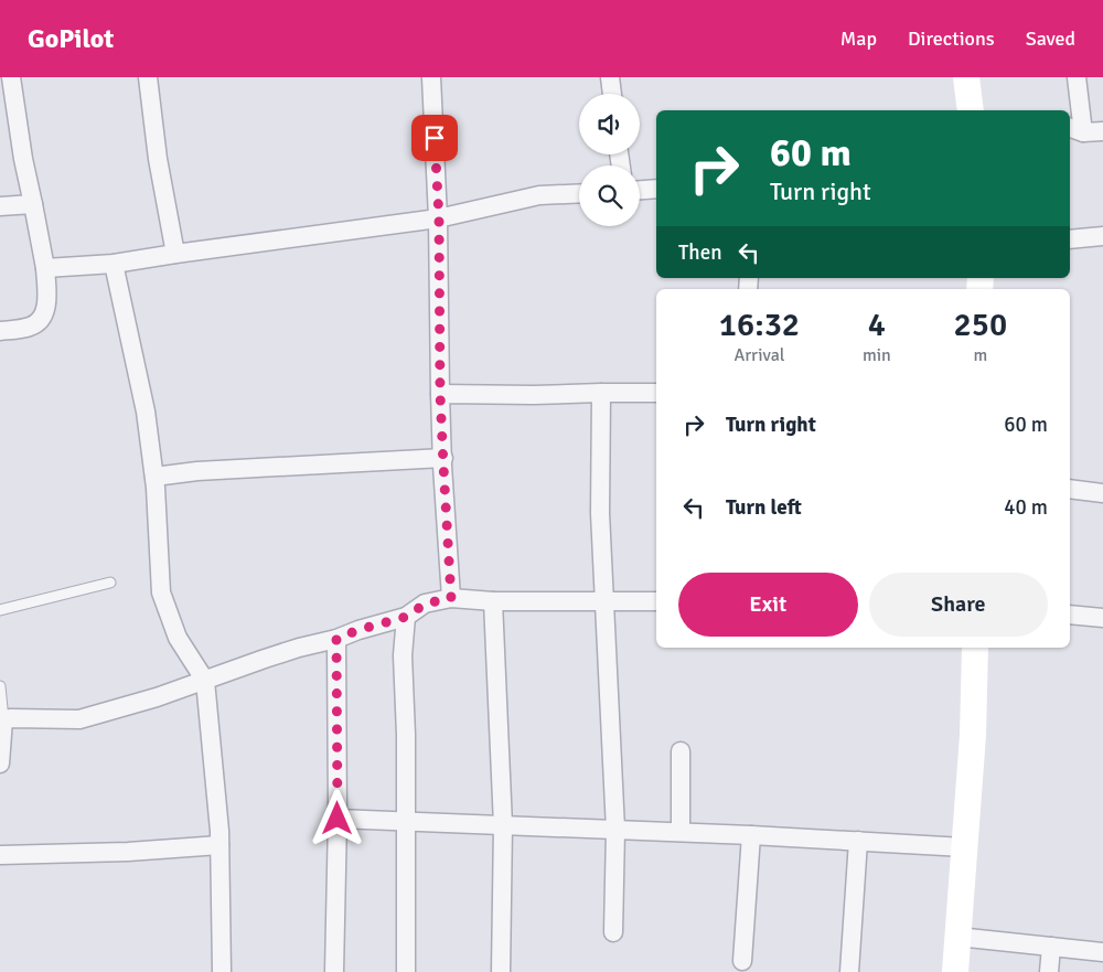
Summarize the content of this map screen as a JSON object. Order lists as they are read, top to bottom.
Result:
{
  "page": {
    "header": "GoPilot",
    "nav": ["Map", "Directions", "Saved"],
    "turn": ["60 m", "Turn right"],
    "then": "Then",
    "eta": [
      "16:32",
      "Arrival",
      "4",
      "min",
      "250",
      "m"
    ],
    "list": [
      {
        "name": "Turn right",
        "value": "60 m"
      },
      {
        "name": "Turn left",
        "value": "40 m"
      }
    ],
    "buttons": ["Exit", "Share"]
  }
}
